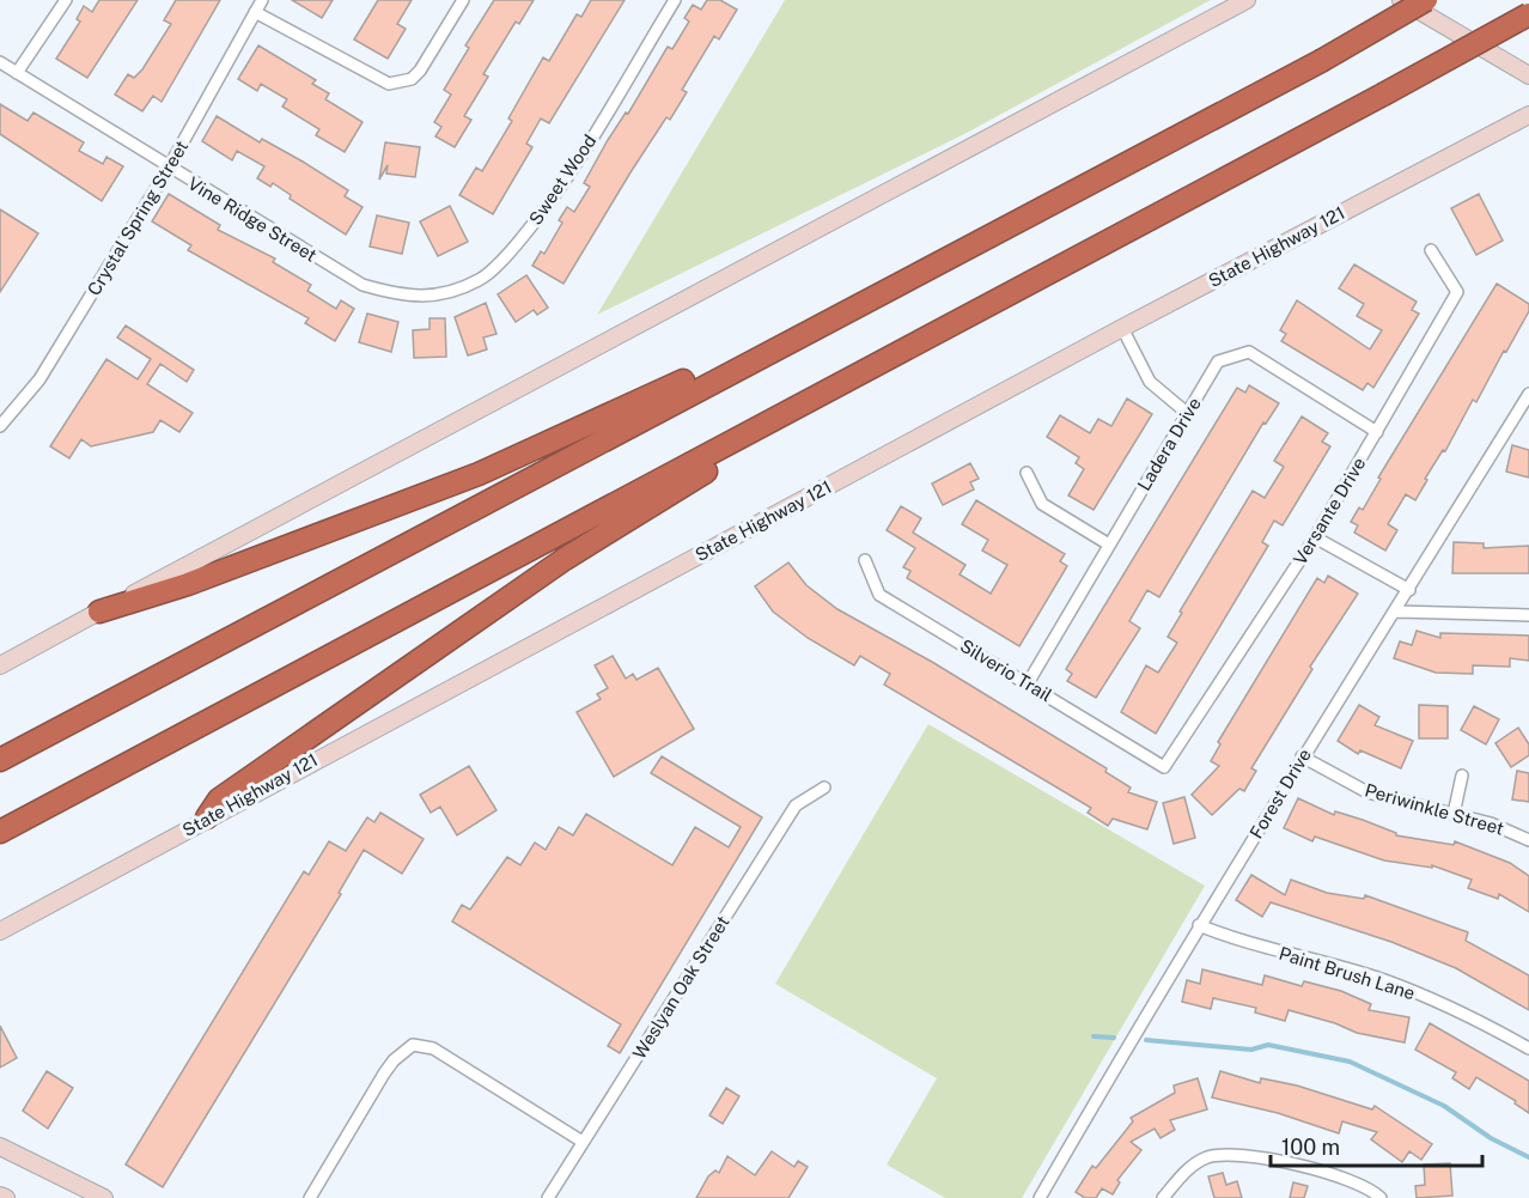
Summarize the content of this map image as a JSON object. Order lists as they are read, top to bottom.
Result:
{
  "streets": {
    "main road": ["State Highway 121"],
    "street": [
      "Sweet Wood",
      "Crystal Spring Street",
      "Vine Ridge Street",
      "Ladera Drive",
      "Versante Drive",
      "Silverio Trail",
      "Forest Drive",
      "Periwinkle Street",
      "Paint Brush Lane",
      "Weslyan Oak Street"
    ]
  },
  "crossings": [
    ["Sweet Wood", "Vine Ridge Street"],
    ["Crystal Spring Street", "Vine Ridge Street"],
    ["Ladera Drive", "Versante Drive"],
    ["Ladera Drive", "Silverio Trail"],
    ["Versante Drive", "Silverio Trail"],
    ["Forest Drive", "Periwinkle Street"],
    ["Forest Drive", "Paint Brush Lane"]
  ],
  "scale_bar": "100 m"
}
